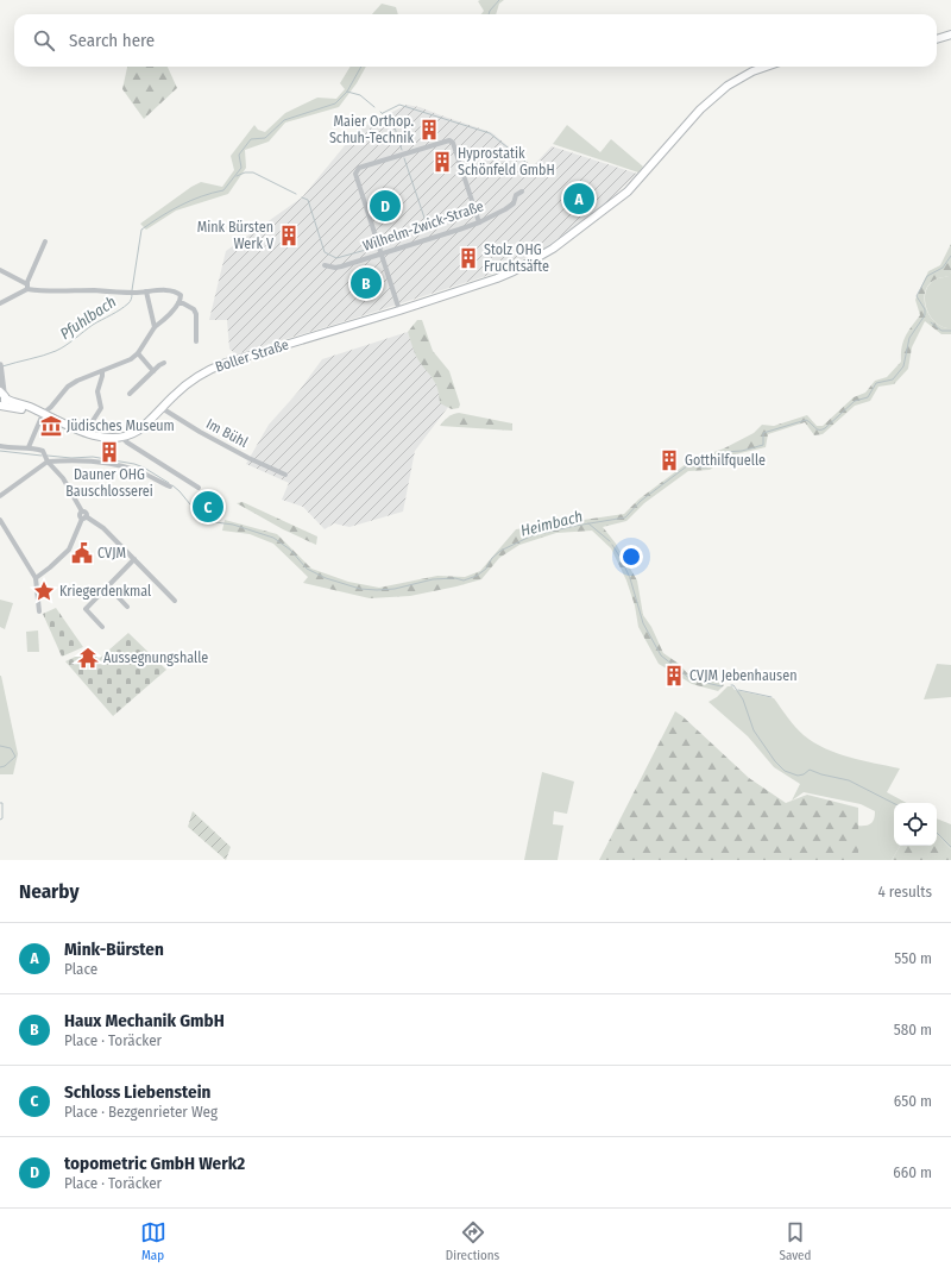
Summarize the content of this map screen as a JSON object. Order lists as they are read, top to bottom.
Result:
{
  "streets": {
    "main road": ["Boller Straße"],
    "street": ["Wilhelm-Zwick-Straße", "Im Bühl"]
  },
  "crossings": [
    ["Boller Straße", "Im Bühl"]
  ],
  "water": ["Pfuhlbach", "Heimbach"],
  "places": {
    "building": [
      "Maier Orthop. Schuh-Technik",
      "Hyprostatik Schönfeld GmbH",
      "Mink Bürsten Werk V",
      "Stolz OHG Fruchtsäfte",
      "Dauner OHG Bauschlosserei",
      "Gotthilfquelle",
      "CVJM Jebenhausen"
    ],
    "museum": ["Jüdisches Museum"],
    "public building": ["CVJM"],
    "place": ["Kriegerdenkmal"],
    "temple": ["Aussegnungshalle"]
  },
  "page": {
    "search": "Search here",
    "pins": [
      "A",
      "D",
      "B",
      "C"
    ],
    "heading": ["Nearby", "4 results"],
    "list": [
      {
        "mark": "A",
        "name": "Mink-Bürsten",
        "note": "Place",
        "value": "550 m"
      },
      {
        "mark": "B",
        "name": "Haux Mechanik GmbH",
        "note": "Place · Toräcker",
        "value": "580 m"
      },
      {
        "mark": "C",
        "name": "Schloss Liebenstein",
        "note": "Place · Bezgenrieter Weg",
        "value": "650 m"
      },
      {
        "mark": "D",
        "name": "topometric GmbH Werk2",
        "note": "Place · Toräcker",
        "value": "660 m"
      }
    ],
    "nav": ["Map", "Directions", "Saved"]
  }
}
